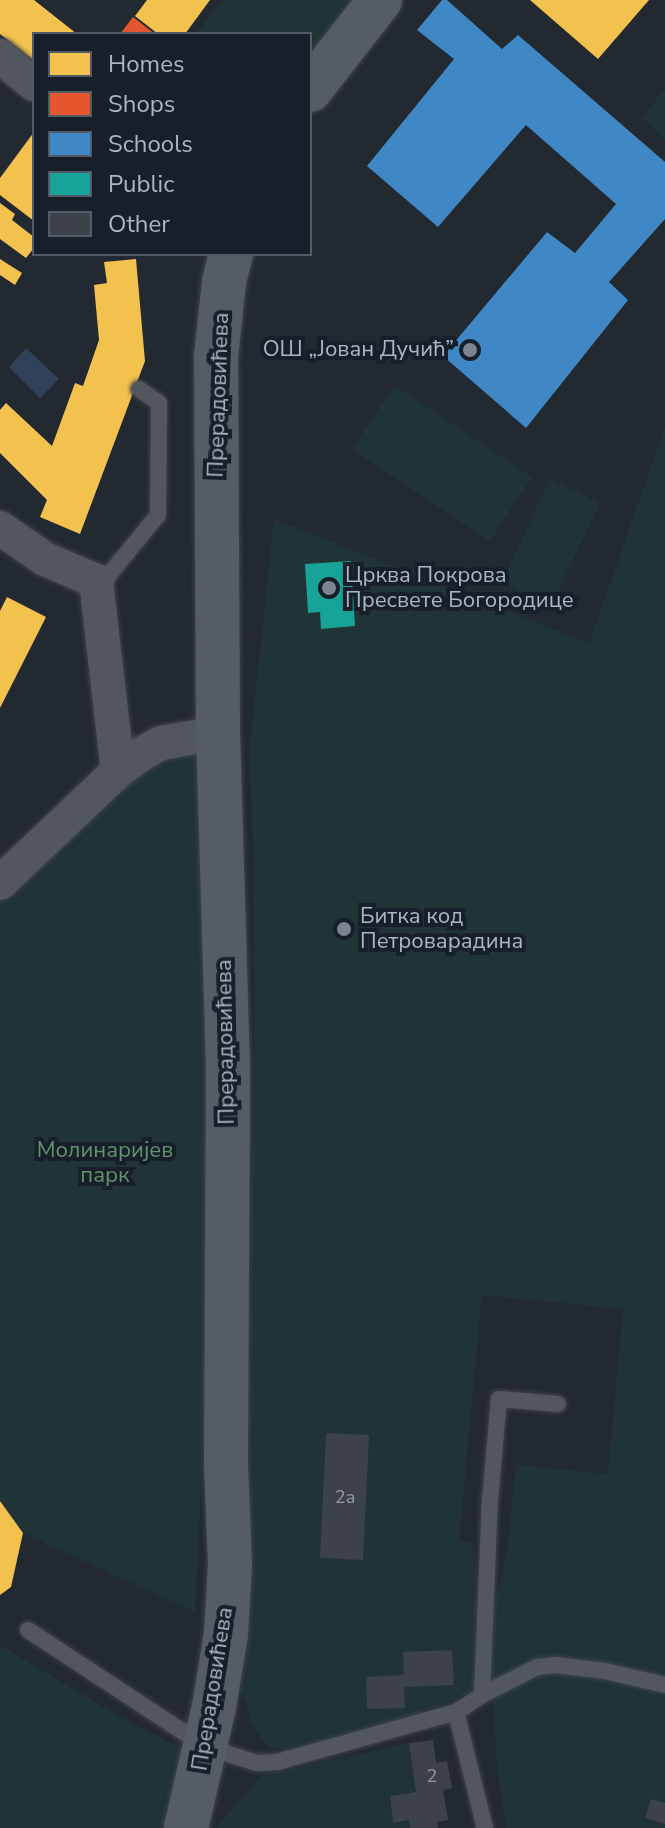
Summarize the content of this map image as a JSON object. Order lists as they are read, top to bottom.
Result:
{
  "streets": {
    "main road": ["Прерадовићева"]
  },
  "parks": ["Молинаријев парк"],
  "places": ["ОШ „Јован Дучић”", "Црква Покрова Пресвете Богородице", "Битка код Петроварадина"],
  "house_numbers": ["2a", "2"],
  "legend": [
    "Homes",
    "Shops",
    "Schools",
    "Public",
    "Other"
  ]
}
